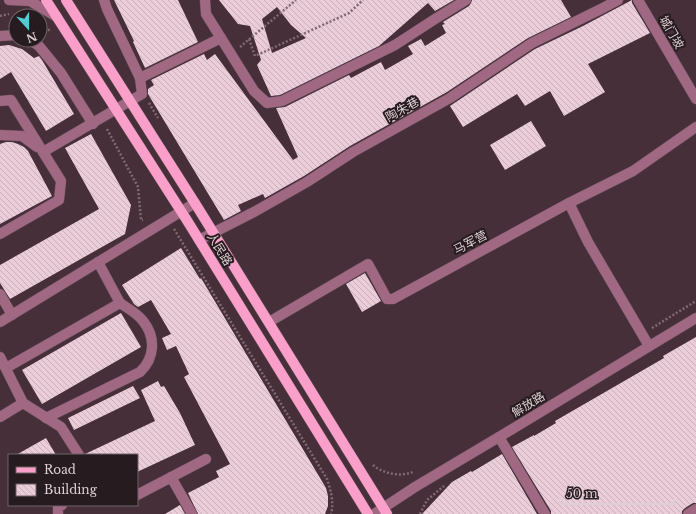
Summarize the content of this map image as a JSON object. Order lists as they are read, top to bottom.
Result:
{
  "streets": {
    "main road": ["人民路"],
    "street": [
      "城门坡",
      "陶朱巷",
      "马军营",
      "解放路"
    ]
  },
  "crossings": [
    ["陶朱巷", "人民路"],
    ["马军营", "人民路"],
    ["人民路", "解放路"]
  ],
  "legend": ["Road", "Building"],
  "scale_bar": "50 m",
  "north": "bottom"
}
